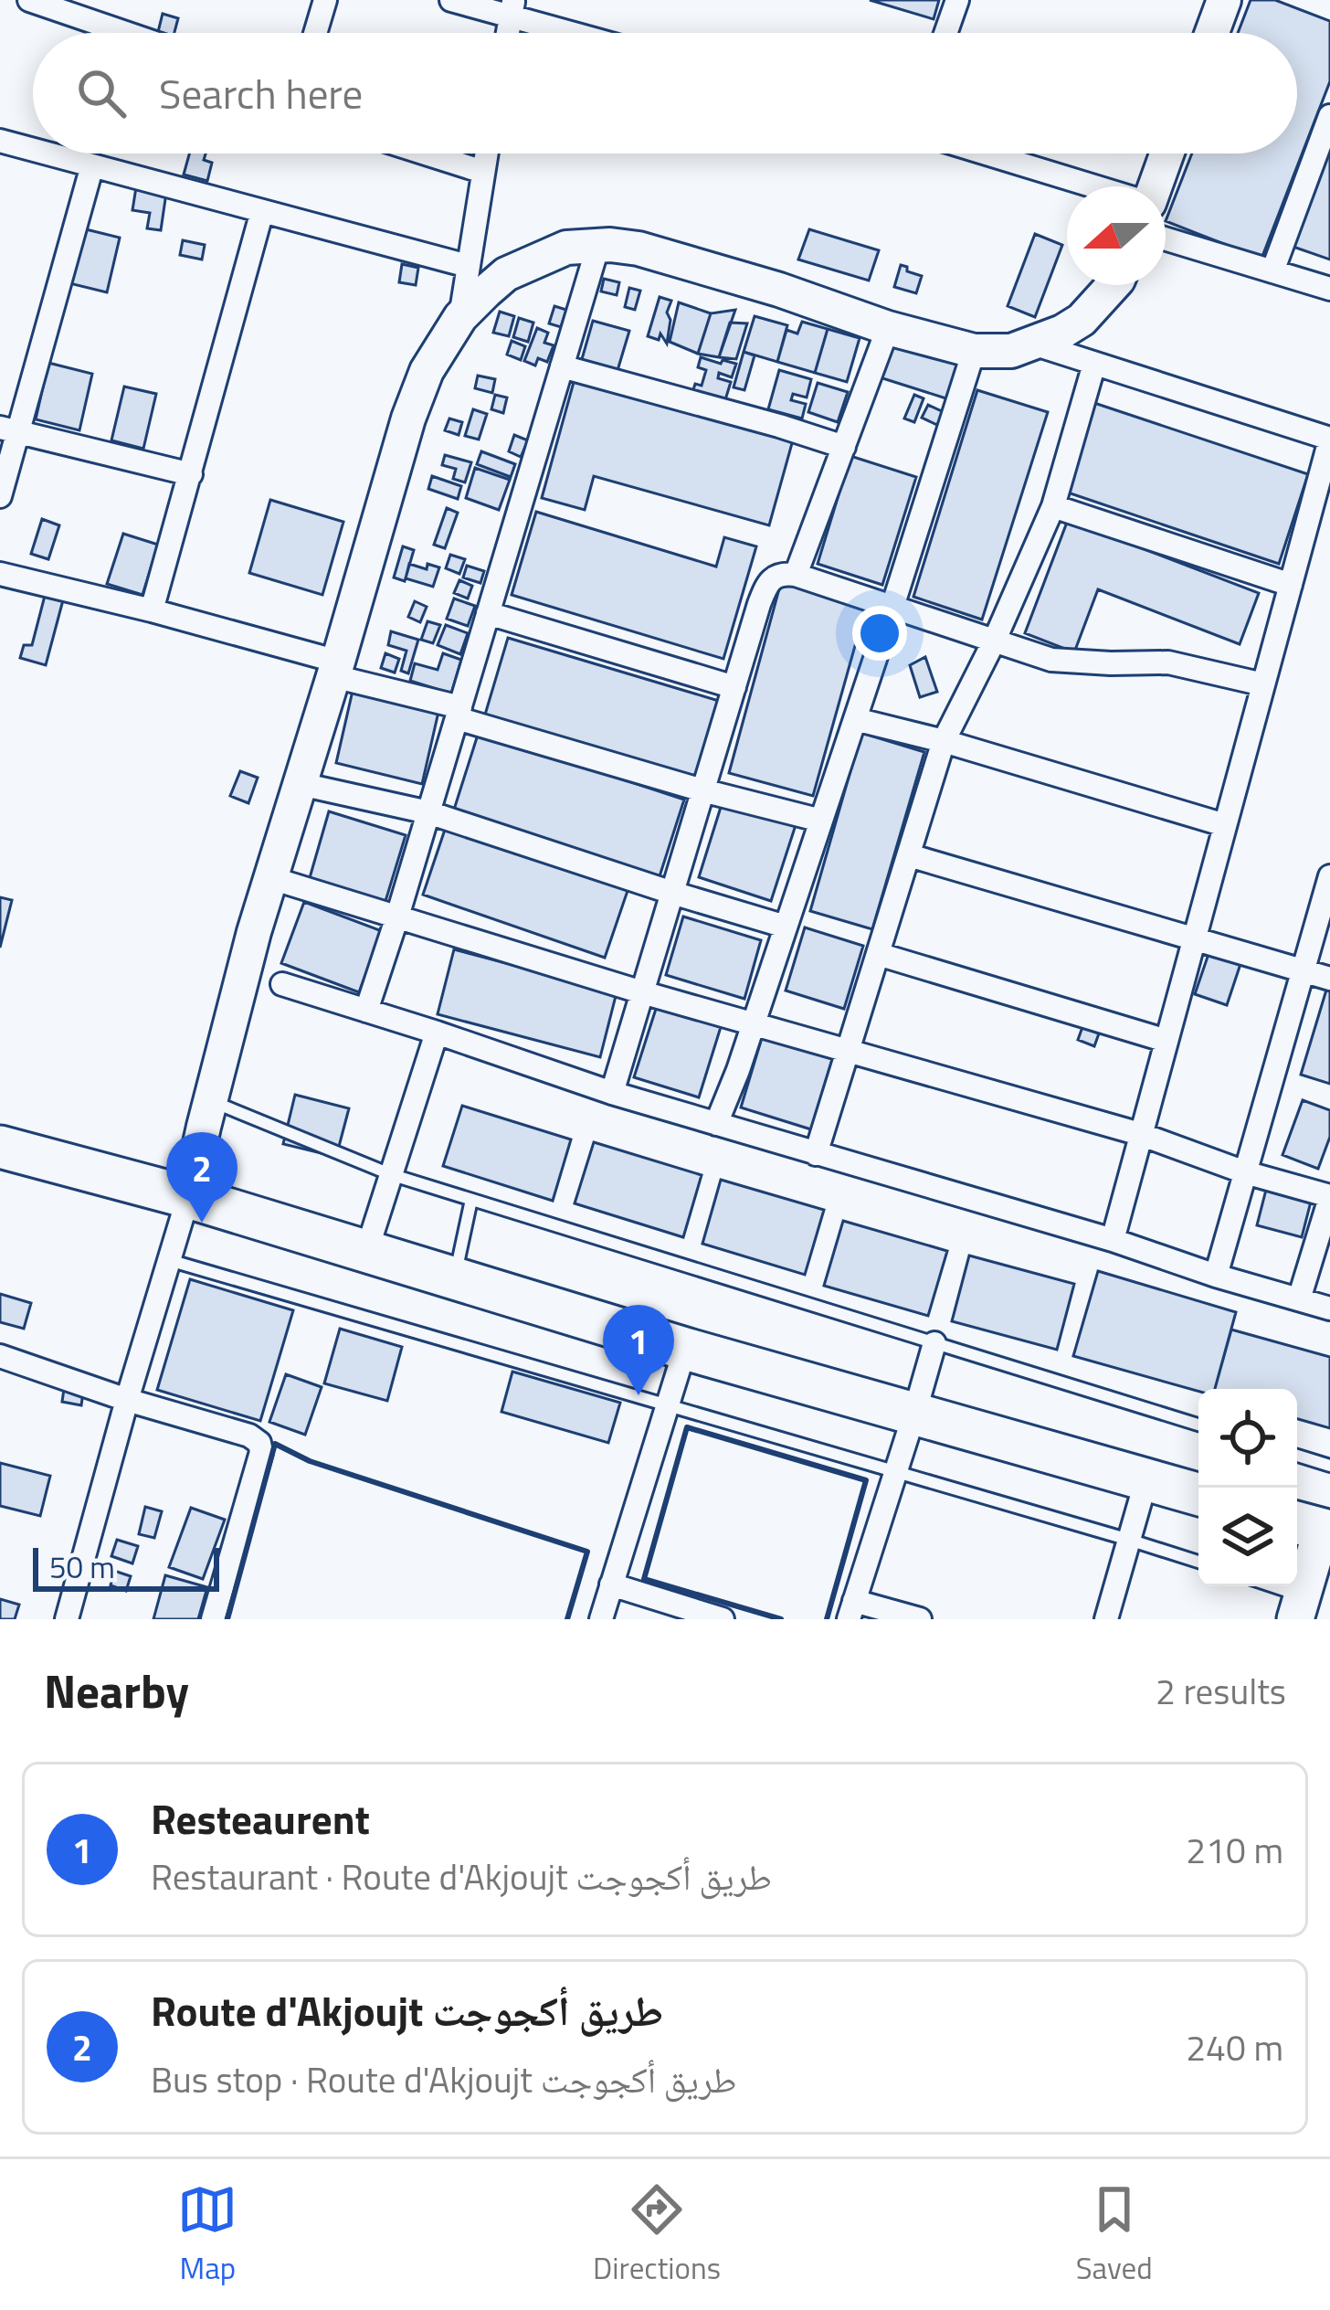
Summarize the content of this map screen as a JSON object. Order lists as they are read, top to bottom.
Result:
{
  "scale_bar": "50 m",
  "north": "left",
  "page": {
    "search": "Search here",
    "pins": ["2", "1"],
    "scale": "50 m",
    "heading": ["Nearby", "2 results"],
    "list": [
      {
        "mark": "1",
        "name": "Resteaurent",
        "note": "Restaurant · Route d'Akjoujt طريق أكجوجت",
        "value": "210 m"
      },
      {
        "mark": "2",
        "name": "Route d'Akjoujt طريق أكجوجت",
        "note": "Bus stop · Route d'Akjoujt طريق أكجوجت",
        "value": "240 m"
      }
    ],
    "nav": ["Map", "Directions", "Saved"]
  }
}
